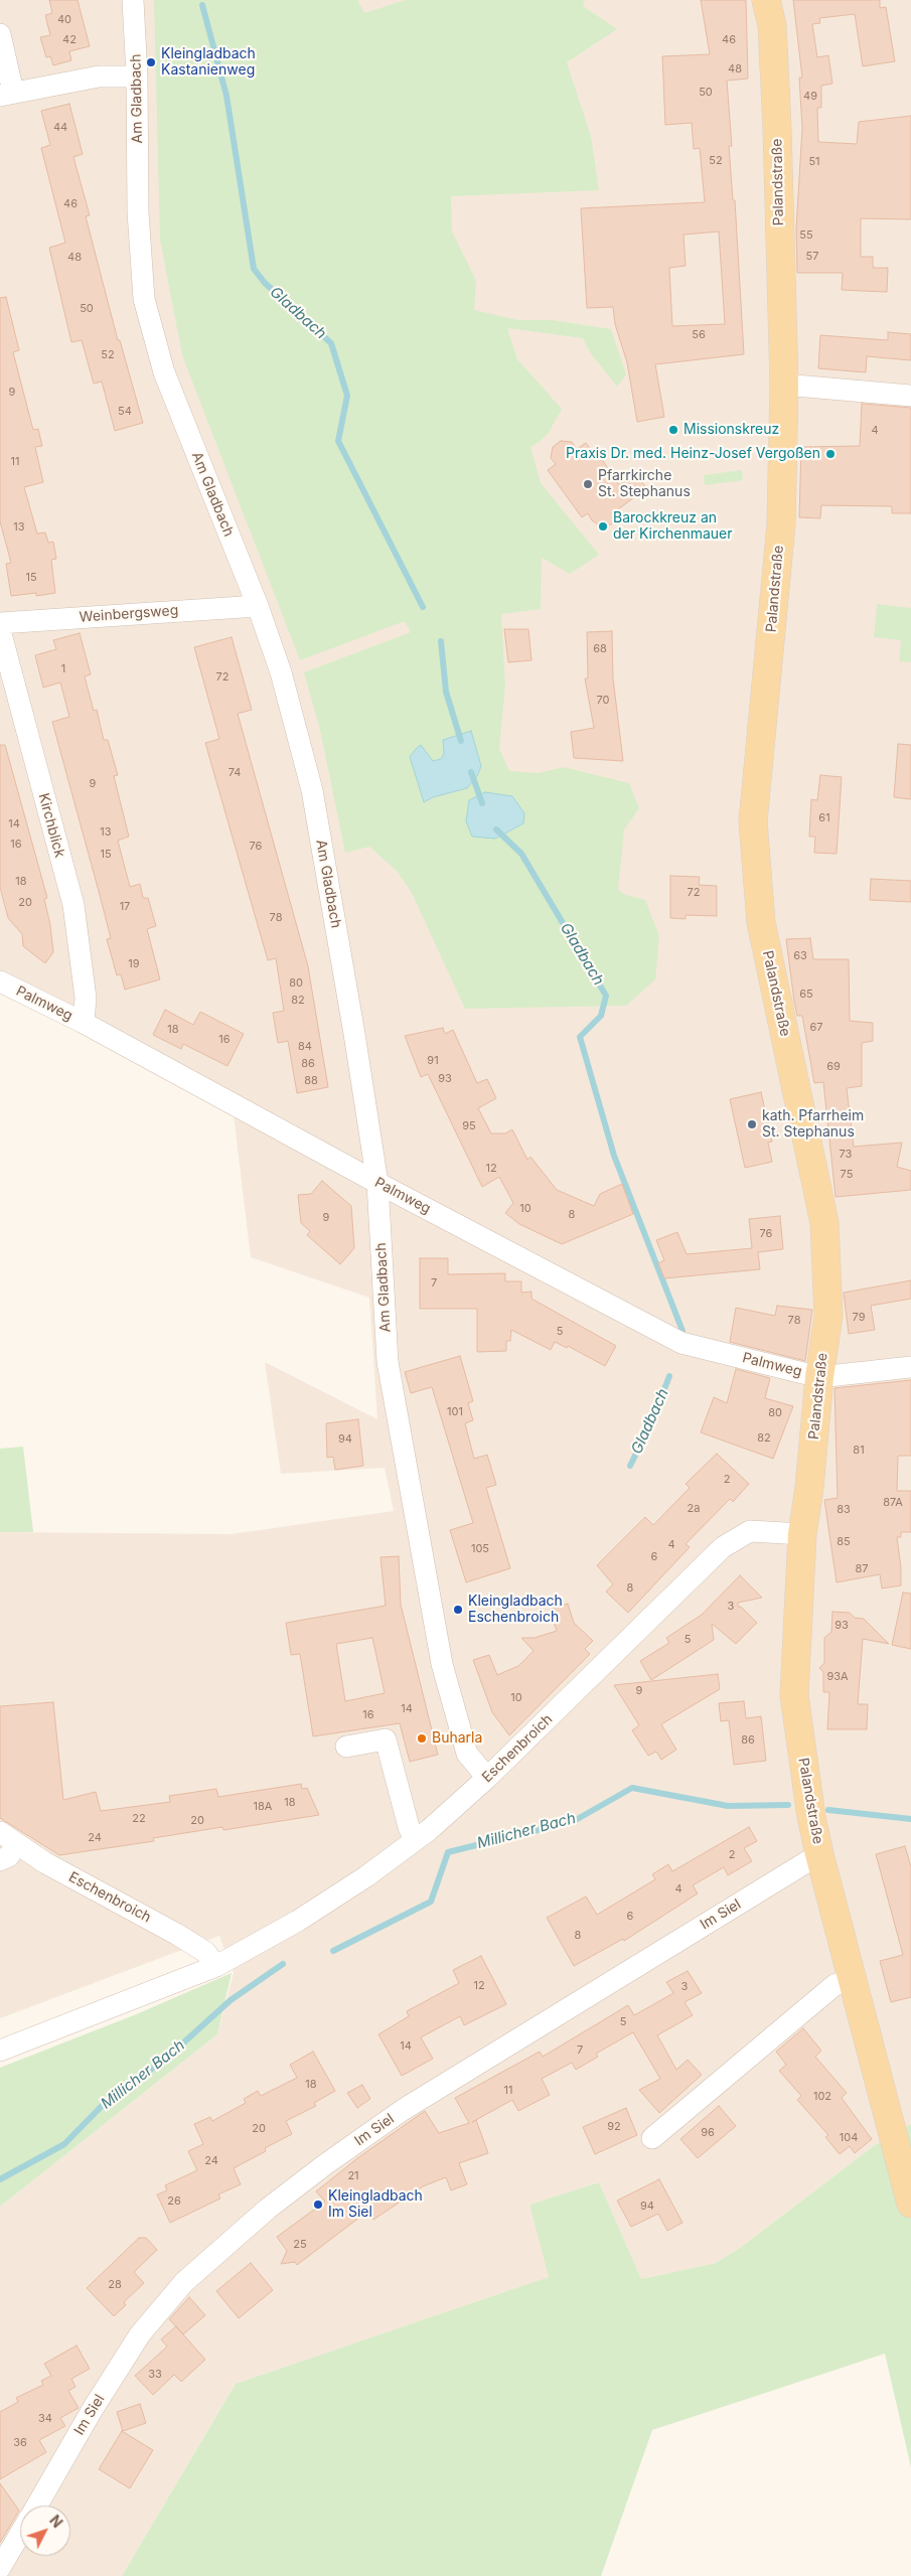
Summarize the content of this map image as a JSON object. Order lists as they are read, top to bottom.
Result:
{
  "streets": {
    "main road": ["Palandstraße"],
    "street": [
      "Am Gladbach",
      "Weinbergsweg",
      "Kirchblick",
      "Palmweg",
      "Eschenbroich",
      "Im Siel"
    ]
  },
  "crossings": [
    ["Am Gladbach", "Weinbergsweg"],
    ["Am Gladbach", "Palmweg"],
    ["Am Gladbach", "Eschenbroich"],
    ["Palandstraße", "Palmweg"],
    ["Palandstraße", "Eschenbroich"],
    ["Palandstraße", "Im Siel"],
    ["Kirchblick", "Palmweg"]
  ],
  "water": ["Gladbach", "Millicher Bach"],
  "places": [
    "Kleingladbach Kastanienweg",
    "Missionskreuz",
    "Praxis Dr. med. Heinz-Josef Vergoßen",
    "Pfarrkirche St. Stephanus",
    "Barockkreuz an der Kirchenmauer",
    "kath. Pfarrheim St. Stephanus",
    "Kleingladbach Eschenbroich",
    "Buharla",
    "Kleingladbach Im Siel"
  ],
  "house_numbers": [
    "40",
    "42",
    "46",
    "48",
    "50",
    "49",
    "44",
    "52",
    "51",
    "46",
    "55",
    "57",
    "48",
    "50",
    "56",
    "52",
    "9",
    "54",
    "4",
    "11",
    "13",
    "15",
    "68",
    "1",
    "72",
    "70",
    "74",
    "9",
    "61",
    "14",
    "13",
    "16",
    "76",
    "15",
    "18",
    "72",
    "20",
    "17",
    "78",
    "63",
    "19",
    "80",
    "65",
    "82",
    "67",
    "18",
    "16",
    "84",
    "91",
    "86",
    "69",
    "93",
    "88",
    "95",
    "73",
    "12",
    "75",
    "10",
    "8",
    "9",
    "76",
    "7",
    "79",
    "78",
    "5",
    "101",
    "80",
    "82",
    "94",
    "81",
    "2",
    "87A",
    "2a",
    "83",
    "85",
    "4",
    "105",
    "6",
    "87",
    "8",
    "3",
    "93",
    "5",
    "93A",
    "9",
    "10",
    "14",
    "16",
    "86",
    "18",
    "18A",
    "22",
    "20",
    "24",
    "2",
    "4",
    "6",
    "8",
    "12",
    "3",
    "5",
    "14",
    "7",
    "18",
    "11",
    "102",
    "92",
    "20",
    "96",
    "104",
    "24",
    "21",
    "26",
    "94",
    "25",
    "28",
    "33",
    "34",
    "36"
  ],
  "north": "top right"
}
